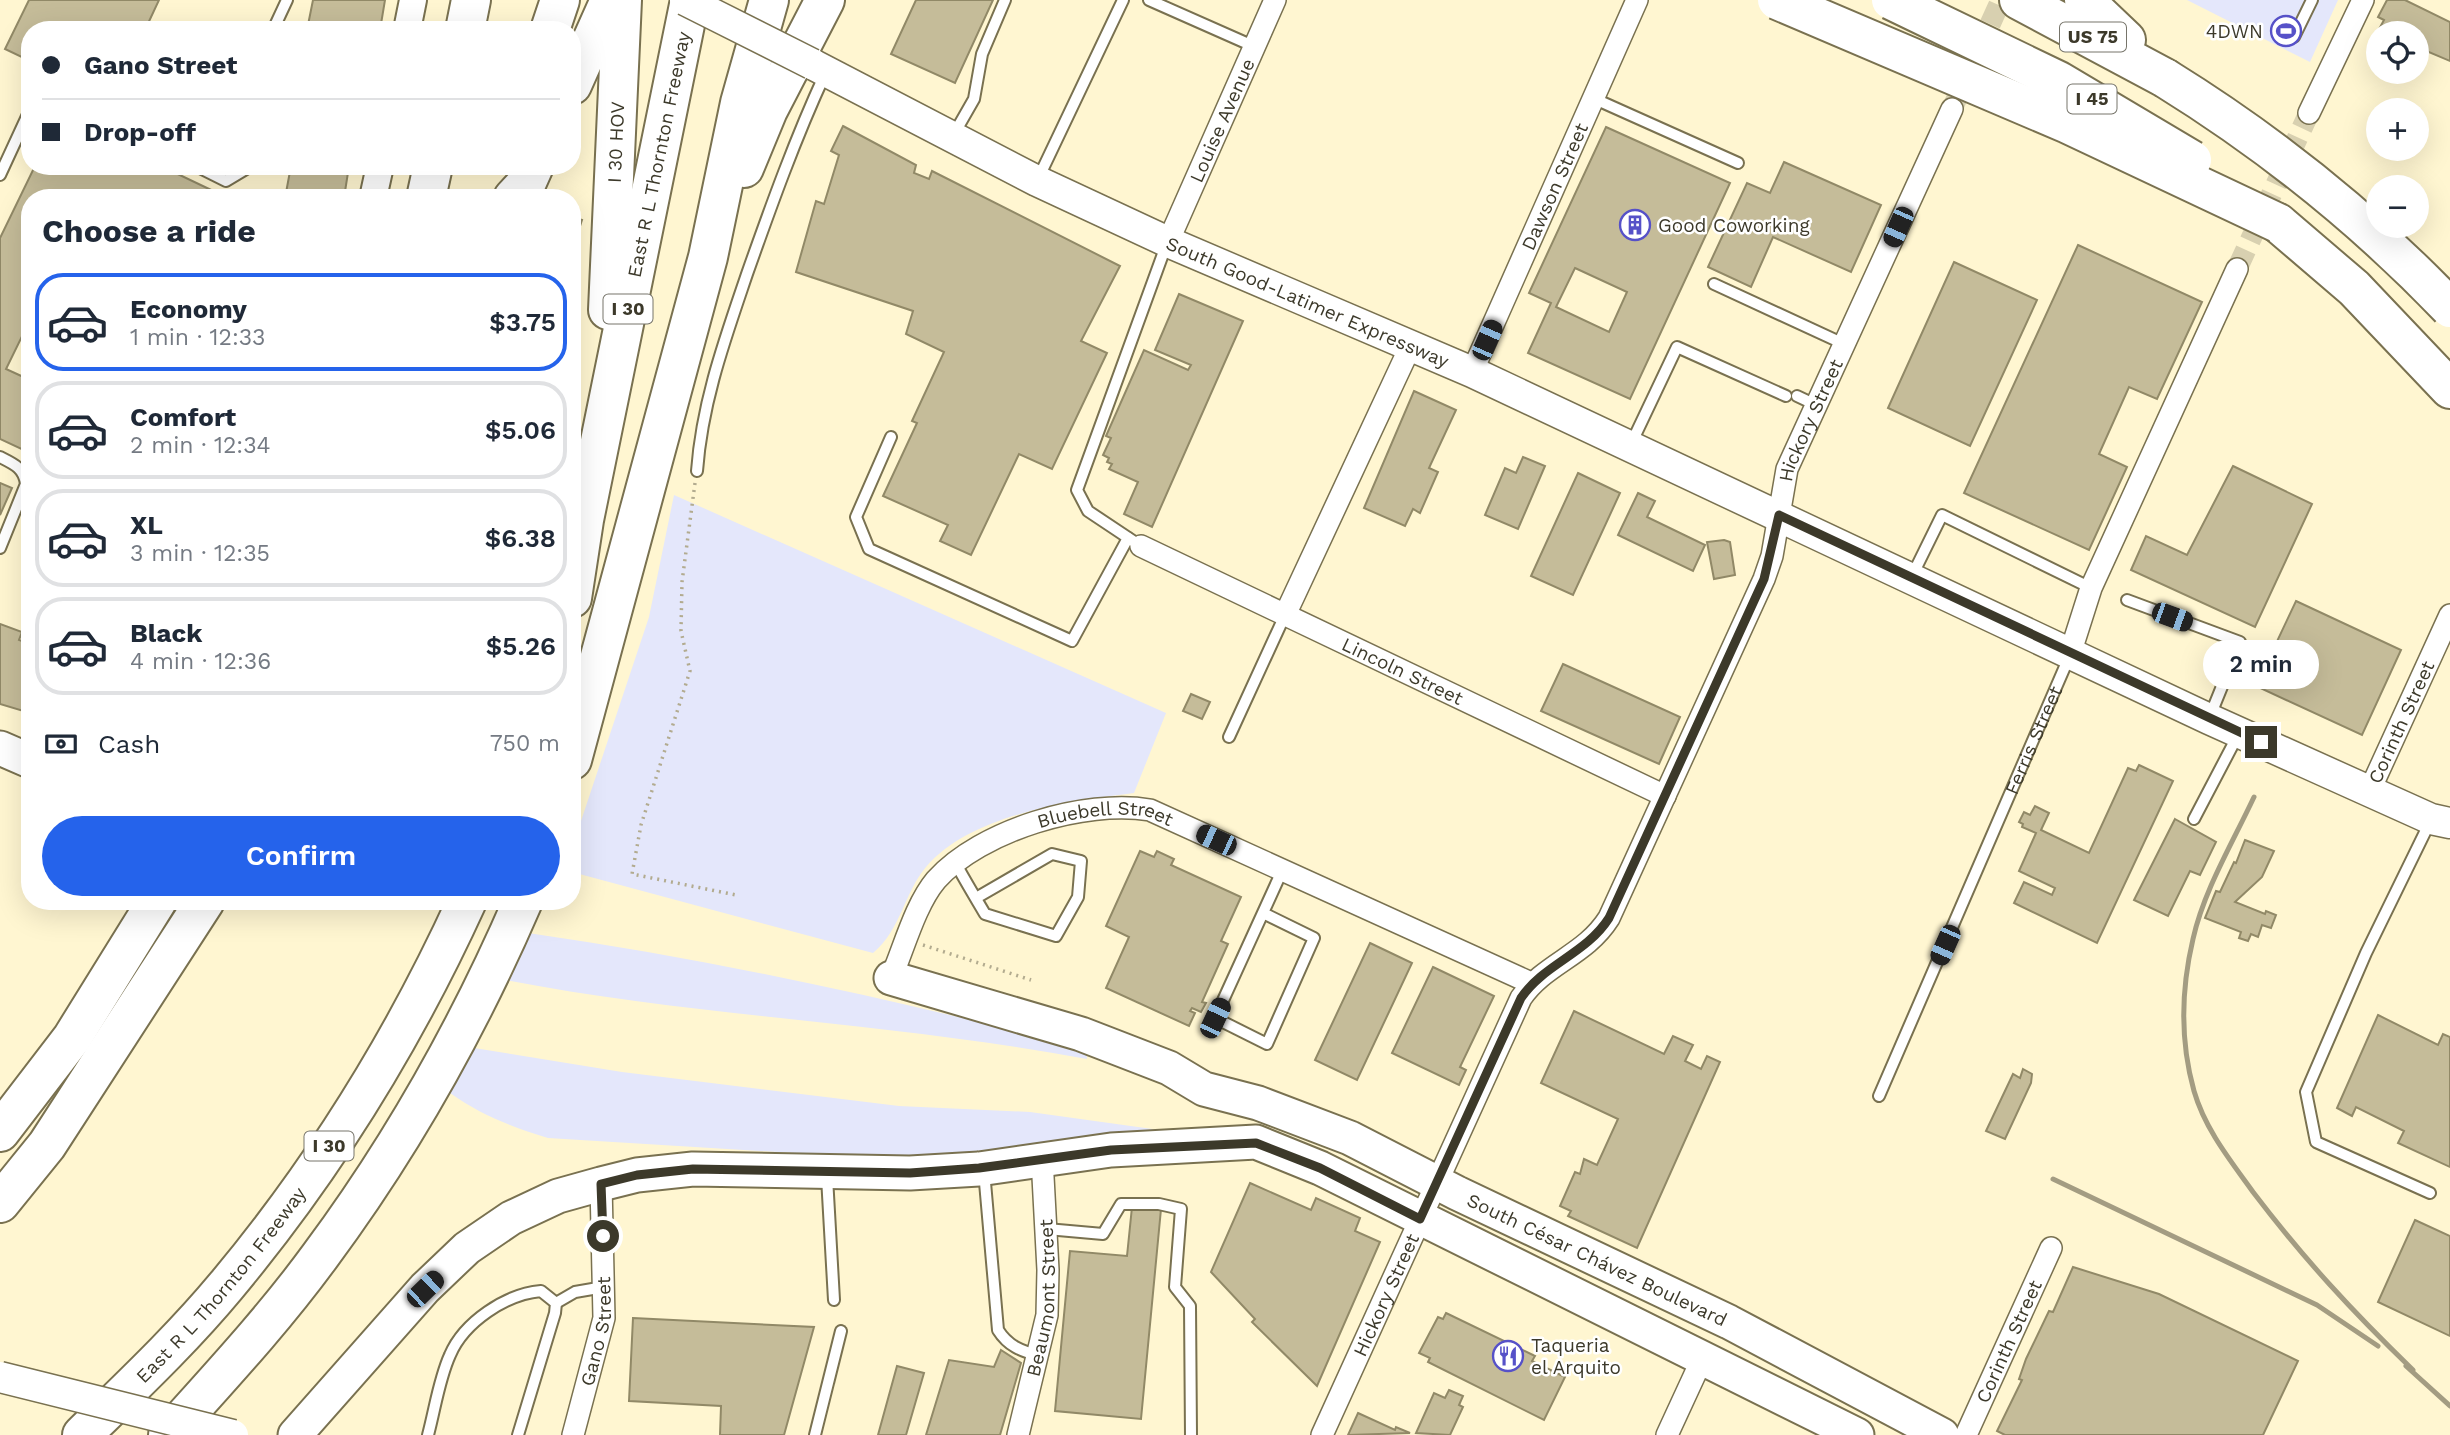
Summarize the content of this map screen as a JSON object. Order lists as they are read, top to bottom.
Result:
{
  "streets": {
    "highway": [
      "US 75",
      "I 45",
      "I 30 HOV",
      "East R L Thornton Freeway",
      "I 30"
    ],
    "main road": ["South Good-Latimer Expressway", "South César Chávez Boulevard"],
    "street": [
      "Louise Avenue",
      "Dawson Street",
      "Hickory Street",
      "Lincoln Street",
      "Corinth Street",
      "Ferris Street",
      "Bluebell Street",
      "Beaumont Street",
      "Gano Street"
    ]
  },
  "crossings": [
    ["Louise Avenue", "South Good-Latimer Expressway"],
    ["I 30 HOV", "East R L Thornton Freeway"],
    ["East R L Thornton Freeway", "South Good-Latimer Expressway"],
    ["Dawson Street", "South Good-Latimer Expressway"],
    ["South Good-Latimer Expressway", "Hickory Street"],
    ["South Good-Latimer Expressway", "Corinth Street"],
    ["South Good-Latimer Expressway", "Ferris Street"],
    ["Hickory Street", "Lincoln Street"],
    ["Hickory Street", "Bluebell Street"],
    ["Hickory Street", "South César Chávez Boulevard"],
    ["Bluebell Street", "South César Chávez Boulevard"],
    ["South César Chávez Boulevard", "Beaumont Street"]
  ],
  "places": {
    "sports": ["4DWN"],
    "building": ["Good Coworking"],
    "restaurant": ["Taqueria el Arquito"]
  },
  "page": {
    "map_buttons": ["+", "−"],
    "banner": ["Gano Street", "Drop-off"],
    "heading": "Choose a ride",
    "list": [
      {
        "name": "Economy",
        "note": "1 min · 12:33",
        "value": "$3.75"
      },
      {
        "name": "Comfort",
        "note": "2 min · 12:34",
        "value": "$5.06"
      },
      {
        "name": "XL",
        "note": "3 min · 12:35",
        "value": "$6.38"
      },
      {
        "name": "Black",
        "note": "4 min · 12:36",
        "value": "$5.26"
      }
    ],
    "bubble": "2 min",
    "pay": ["Cash", "750 m"],
    "buttons": "Confirm"
  }
}
